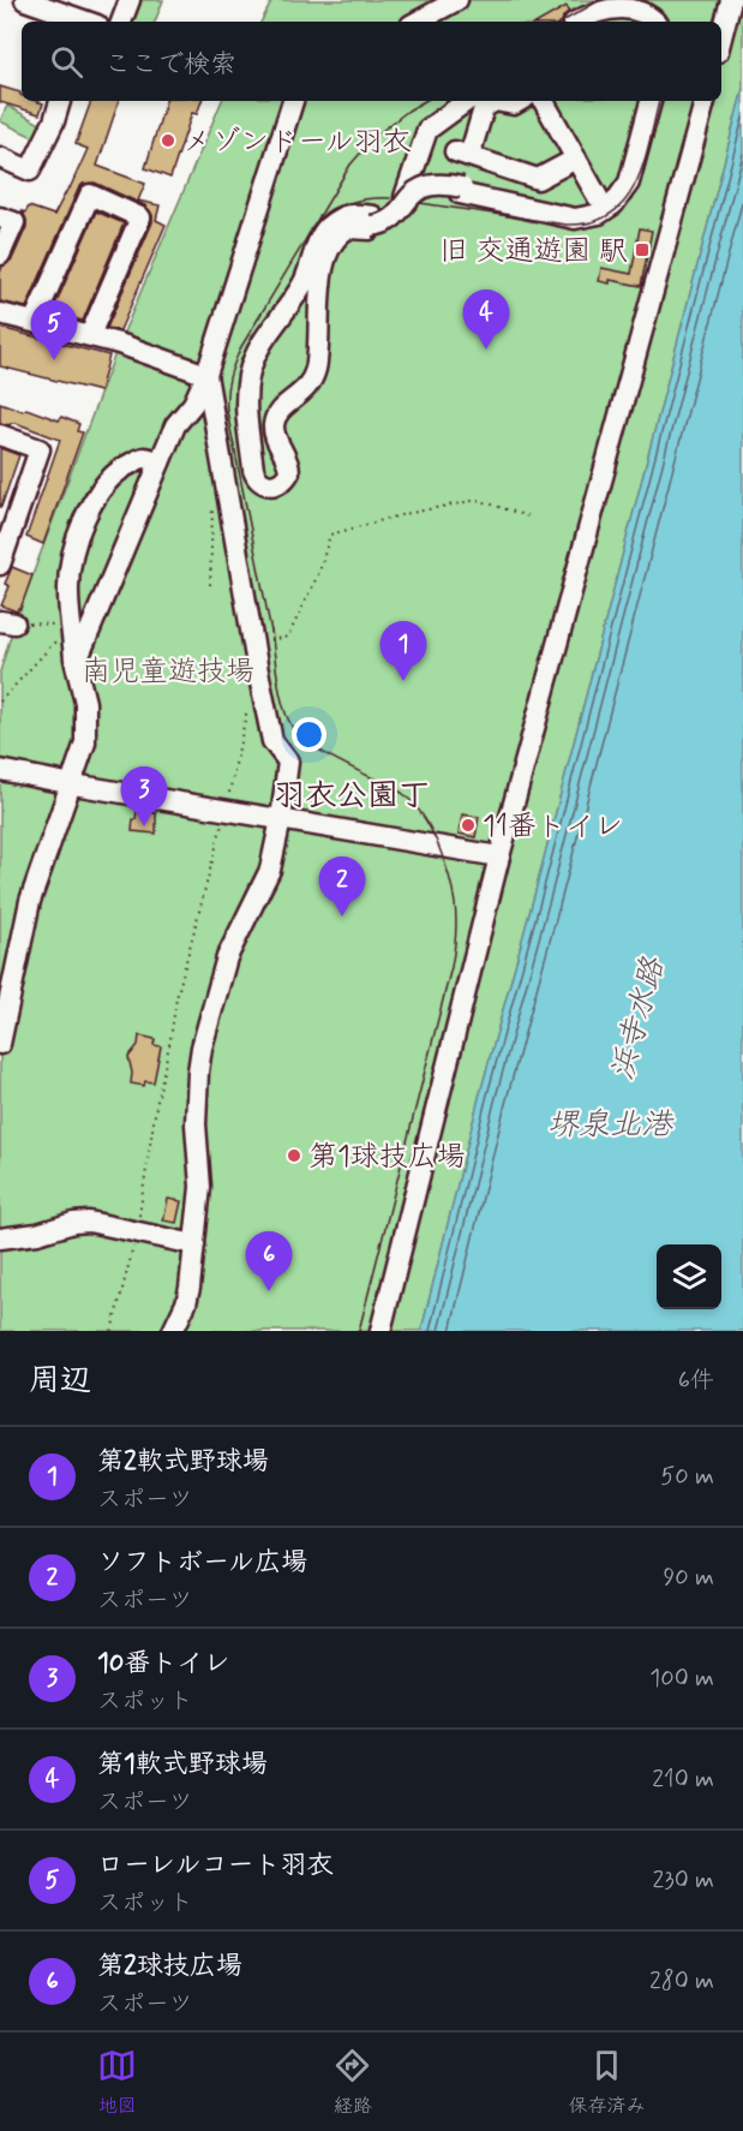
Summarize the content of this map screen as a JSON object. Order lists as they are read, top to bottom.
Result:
{
  "districts": ["羽衣公園丁"],
  "water": ["浜寺水路", "堺泉北港"],
  "parks": ["南児童遊技場"],
  "places": {
    "other": ["メゾンドール羽衣", "11番トイレ", "第1球技広場"],
    "transit": ["旧 交通遊園 駅"]
  },
  "page": {
    "search": "ここで検索",
    "pins": [
      "4",
      "5",
      "1",
      "3",
      "2",
      "6"
    ],
    "heading": ["周辺", "6件"],
    "list": [
      {
        "mark": "1",
        "name": "第2軟式野球場",
        "note": "スポーツ",
        "value": "50 m"
      },
      {
        "mark": "2",
        "name": "ソフトボール広場",
        "note": "スポーツ",
        "value": "90 m"
      },
      {
        "mark": "3",
        "name": "10番トイレ",
        "note": "スポット",
        "value": "100 m"
      },
      {
        "mark": "4",
        "name": "第1軟式野球場",
        "note": "スポーツ",
        "value": "210 m"
      },
      {
        "mark": "5",
        "name": "ローレルコート羽衣",
        "note": "スポット",
        "value": "230 m"
      },
      {
        "mark": "6",
        "name": "第2球技広場",
        "note": "スポーツ",
        "value": "280 m"
      }
    ],
    "nav": ["地図", "経路", "保存済み"]
  }
}
